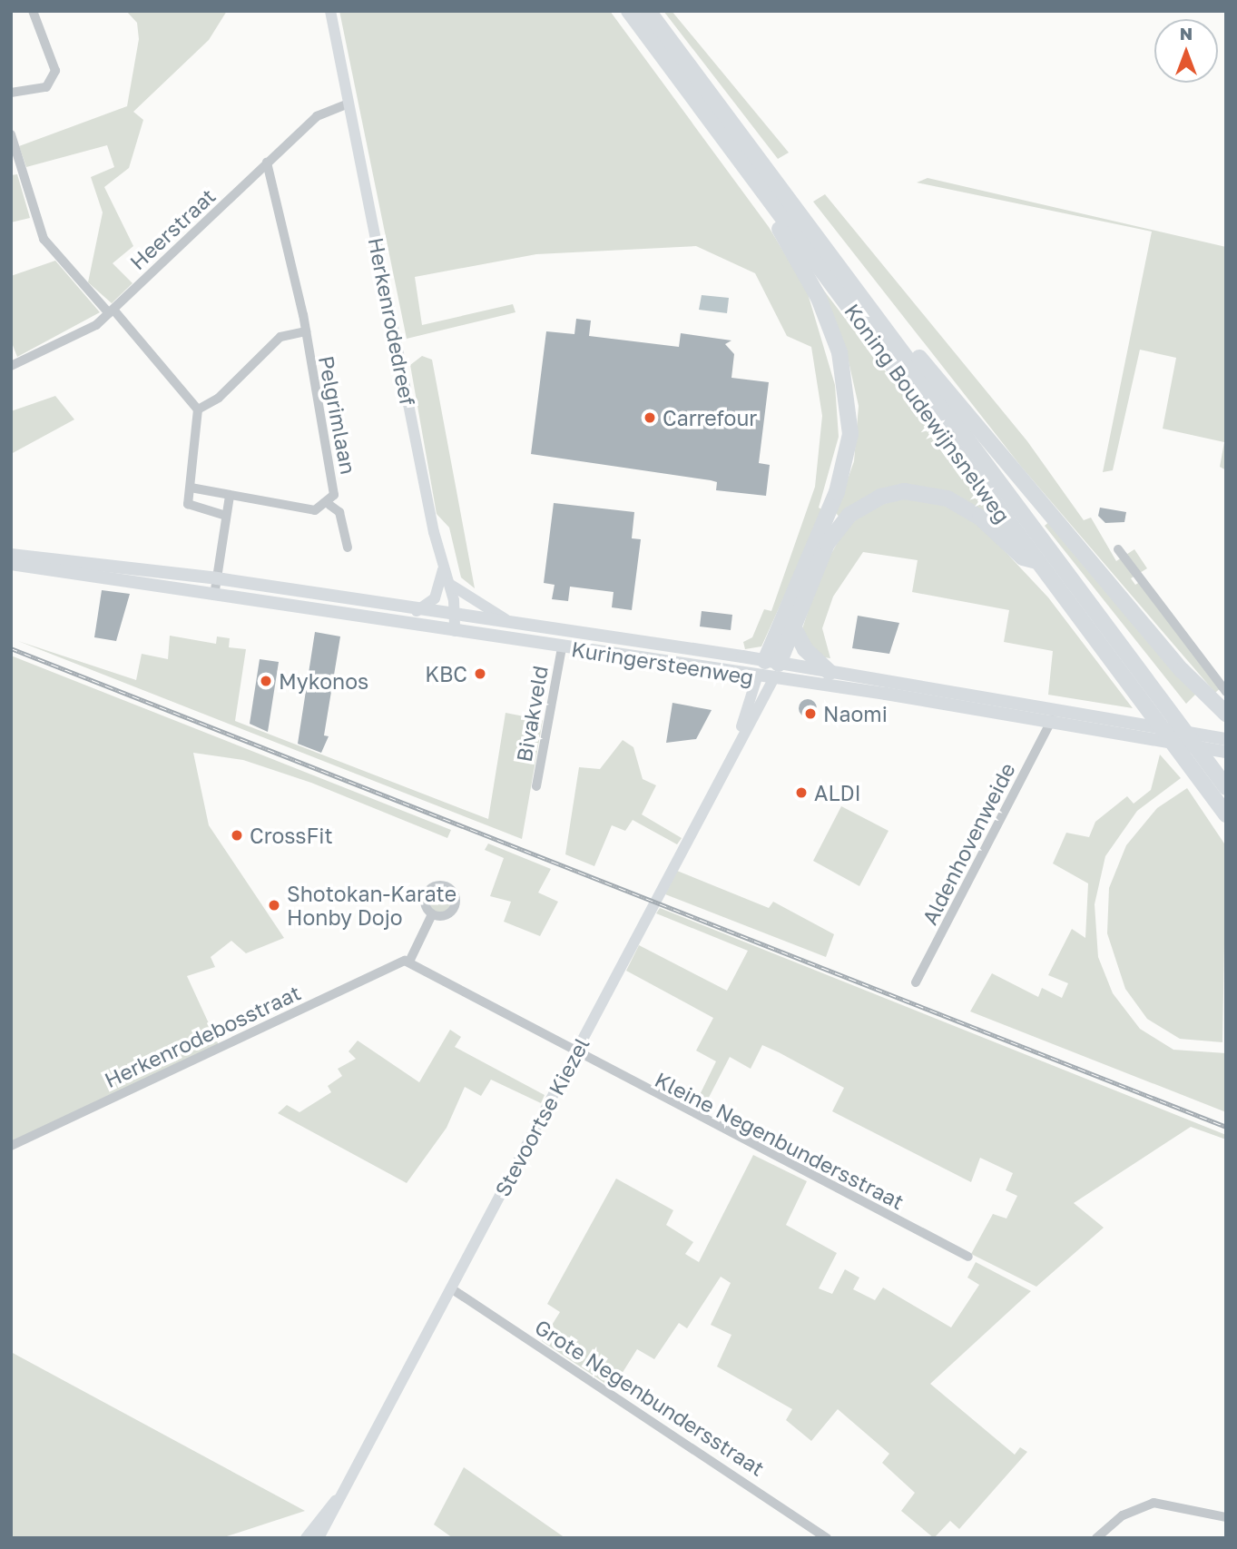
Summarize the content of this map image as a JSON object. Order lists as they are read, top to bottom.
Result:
{
  "streets": {
    "highway": ["Koning Boudewijnsnelweg"],
    "main road": ["Herkenrodedreef", "Kuringersteenweg", "Stevoortse Kiezel"],
    "street": [
      "Heerstraat",
      "Pelgrimlaan",
      "Bivakveld",
      "Aldenhovenweide",
      "Herkenrodebosstraat",
      "Kleine Negenbundersstraat",
      "Grote Negenbundersstraat"
    ]
  },
  "crossings": [
    ["Heerstraat", "Herkenrodedreef"],
    ["Heerstraat", "Pelgrimlaan"],
    ["Herkenrodedreef", "Kuringersteenweg"],
    ["Kuringersteenweg", "Bivakveld"],
    ["Kuringersteenweg", "Aldenhovenweide"],
    ["Kuringersteenweg", "Stevoortse Kiezel"],
    ["Stevoortse Kiezel", "Kleine Negenbundersstraat"],
    ["Stevoortse Kiezel", "Grote Negenbundersstraat"]
  ],
  "places": [
    "Carrefour",
    "KBC",
    "Mykonos",
    "Naomi",
    "ALDI",
    "CrossFit",
    "Shotokan-Karate Honby Dojo"
  ],
  "north": "top"
}
